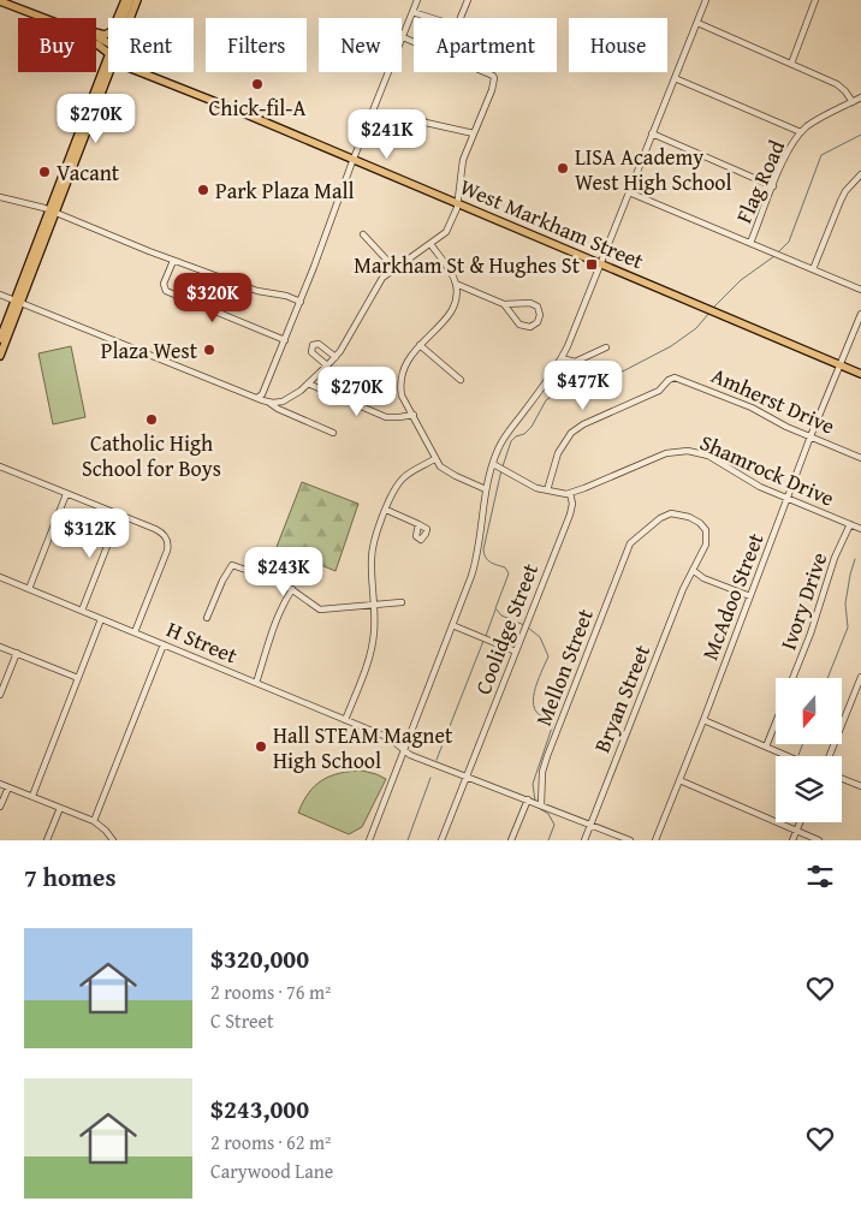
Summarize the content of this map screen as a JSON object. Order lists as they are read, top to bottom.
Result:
{
  "streets": {
    "main road": ["West Markham Street"],
    "street": [
      "Flag Road",
      "Amherst Drive",
      "Shamrock Drive",
      "McAdoo Street",
      "Ivory Drive",
      "Coolidge Street",
      "H Street",
      "Mellon Street",
      "Bryan Street"
    ]
  },
  "crossings": [
    ["West Markham Street", "McAdoo Street"],
    ["Amherst Drive", "Shamrock Drive"],
    ["Amherst Drive", "McAdoo Street"],
    ["Shamrock Drive", "McAdoo Street"],
    ["Shamrock Drive", "Ivory Drive"],
    ["Shamrock Drive", "Coolidge Street"],
    ["Coolidge Street", "H Street"],
    ["H Street", "Mellon Street"],
    ["H Street", "Bryan Street"],
    ["Mellon Street", "Bryan Street"]
  ],
  "places": {
    "other": [
      "Chick-fil-A",
      "LISA Academy West High School",
      "Vacant",
      "Park Plaza Mall",
      "Plaza West",
      "Catholic High School for Boys",
      "Hall STEAM Magnet High School"
    ],
    "transit": ["Markham St & Hughes St"]
  },
  "north": "bottom",
  "page": {
    "chip": [
      "Buy",
      "Rent",
      "Filters",
      "New",
      "Apartment",
      "House"
    ],
    "price": [
      "$270K",
      "$241K",
      "$320K",
      "$477K",
      "$270K",
      "$312K",
      "$243K"
    ],
    "heading": "7 homes",
    "list": [
      {
        "name": "$320,000",
        "note": "2 rooms · 76 m² · C Street"
      },
      {
        "name": "$243,000",
        "note": "2 rooms · 62 m² · Carywood Lane"
      }
    ]
  }
}
